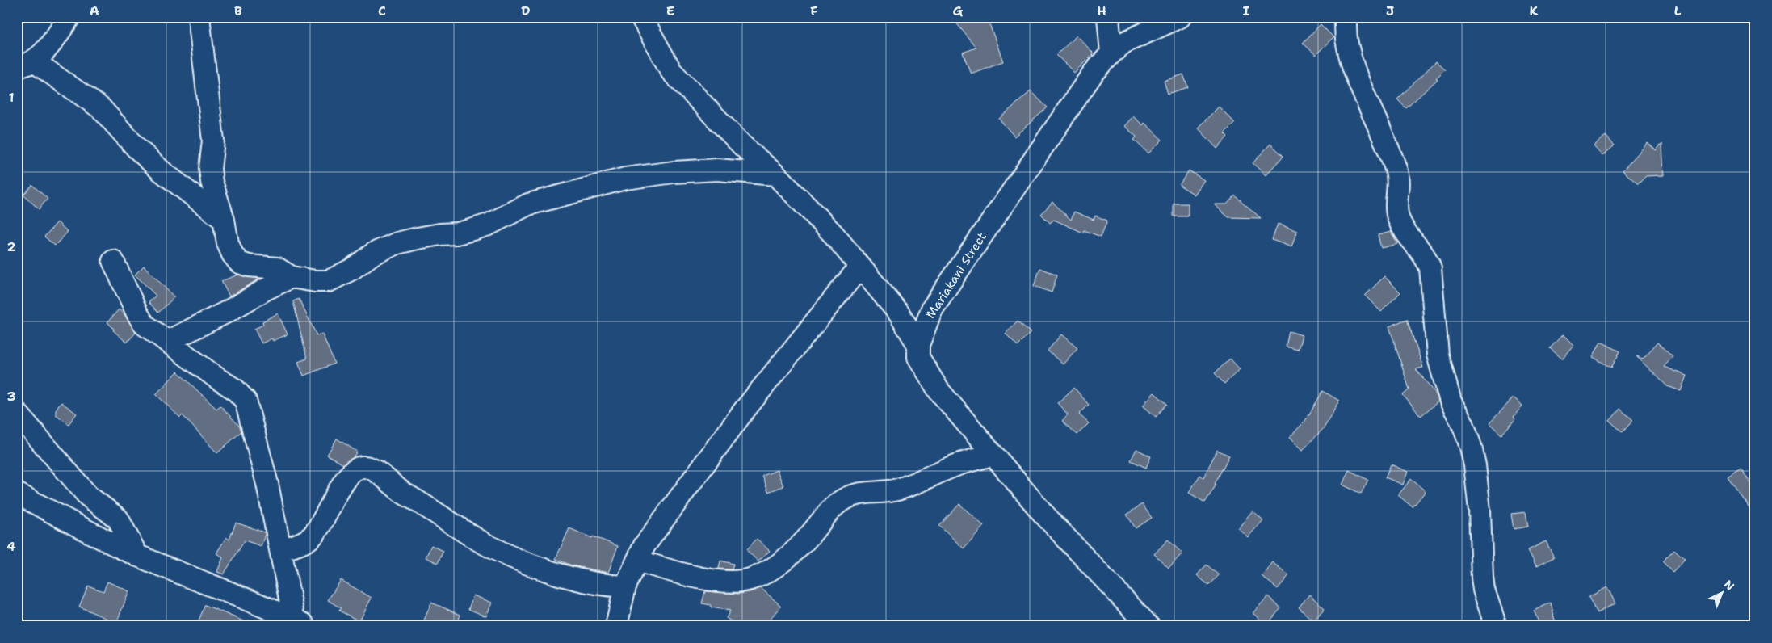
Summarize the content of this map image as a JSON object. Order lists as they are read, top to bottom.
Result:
{
  "streets": {
    "street": ["Mariakani Street"]
  },
  "north": "top right",
  "grid": {
    "columns": [
      "A",
      "B",
      "C",
      "D",
      "E",
      "F",
      "G",
      "H",
      "I",
      "J",
      "K",
      "L"
    ],
    "rows": [
      "1",
      "2",
      "3",
      "4"
    ]
  }
}
